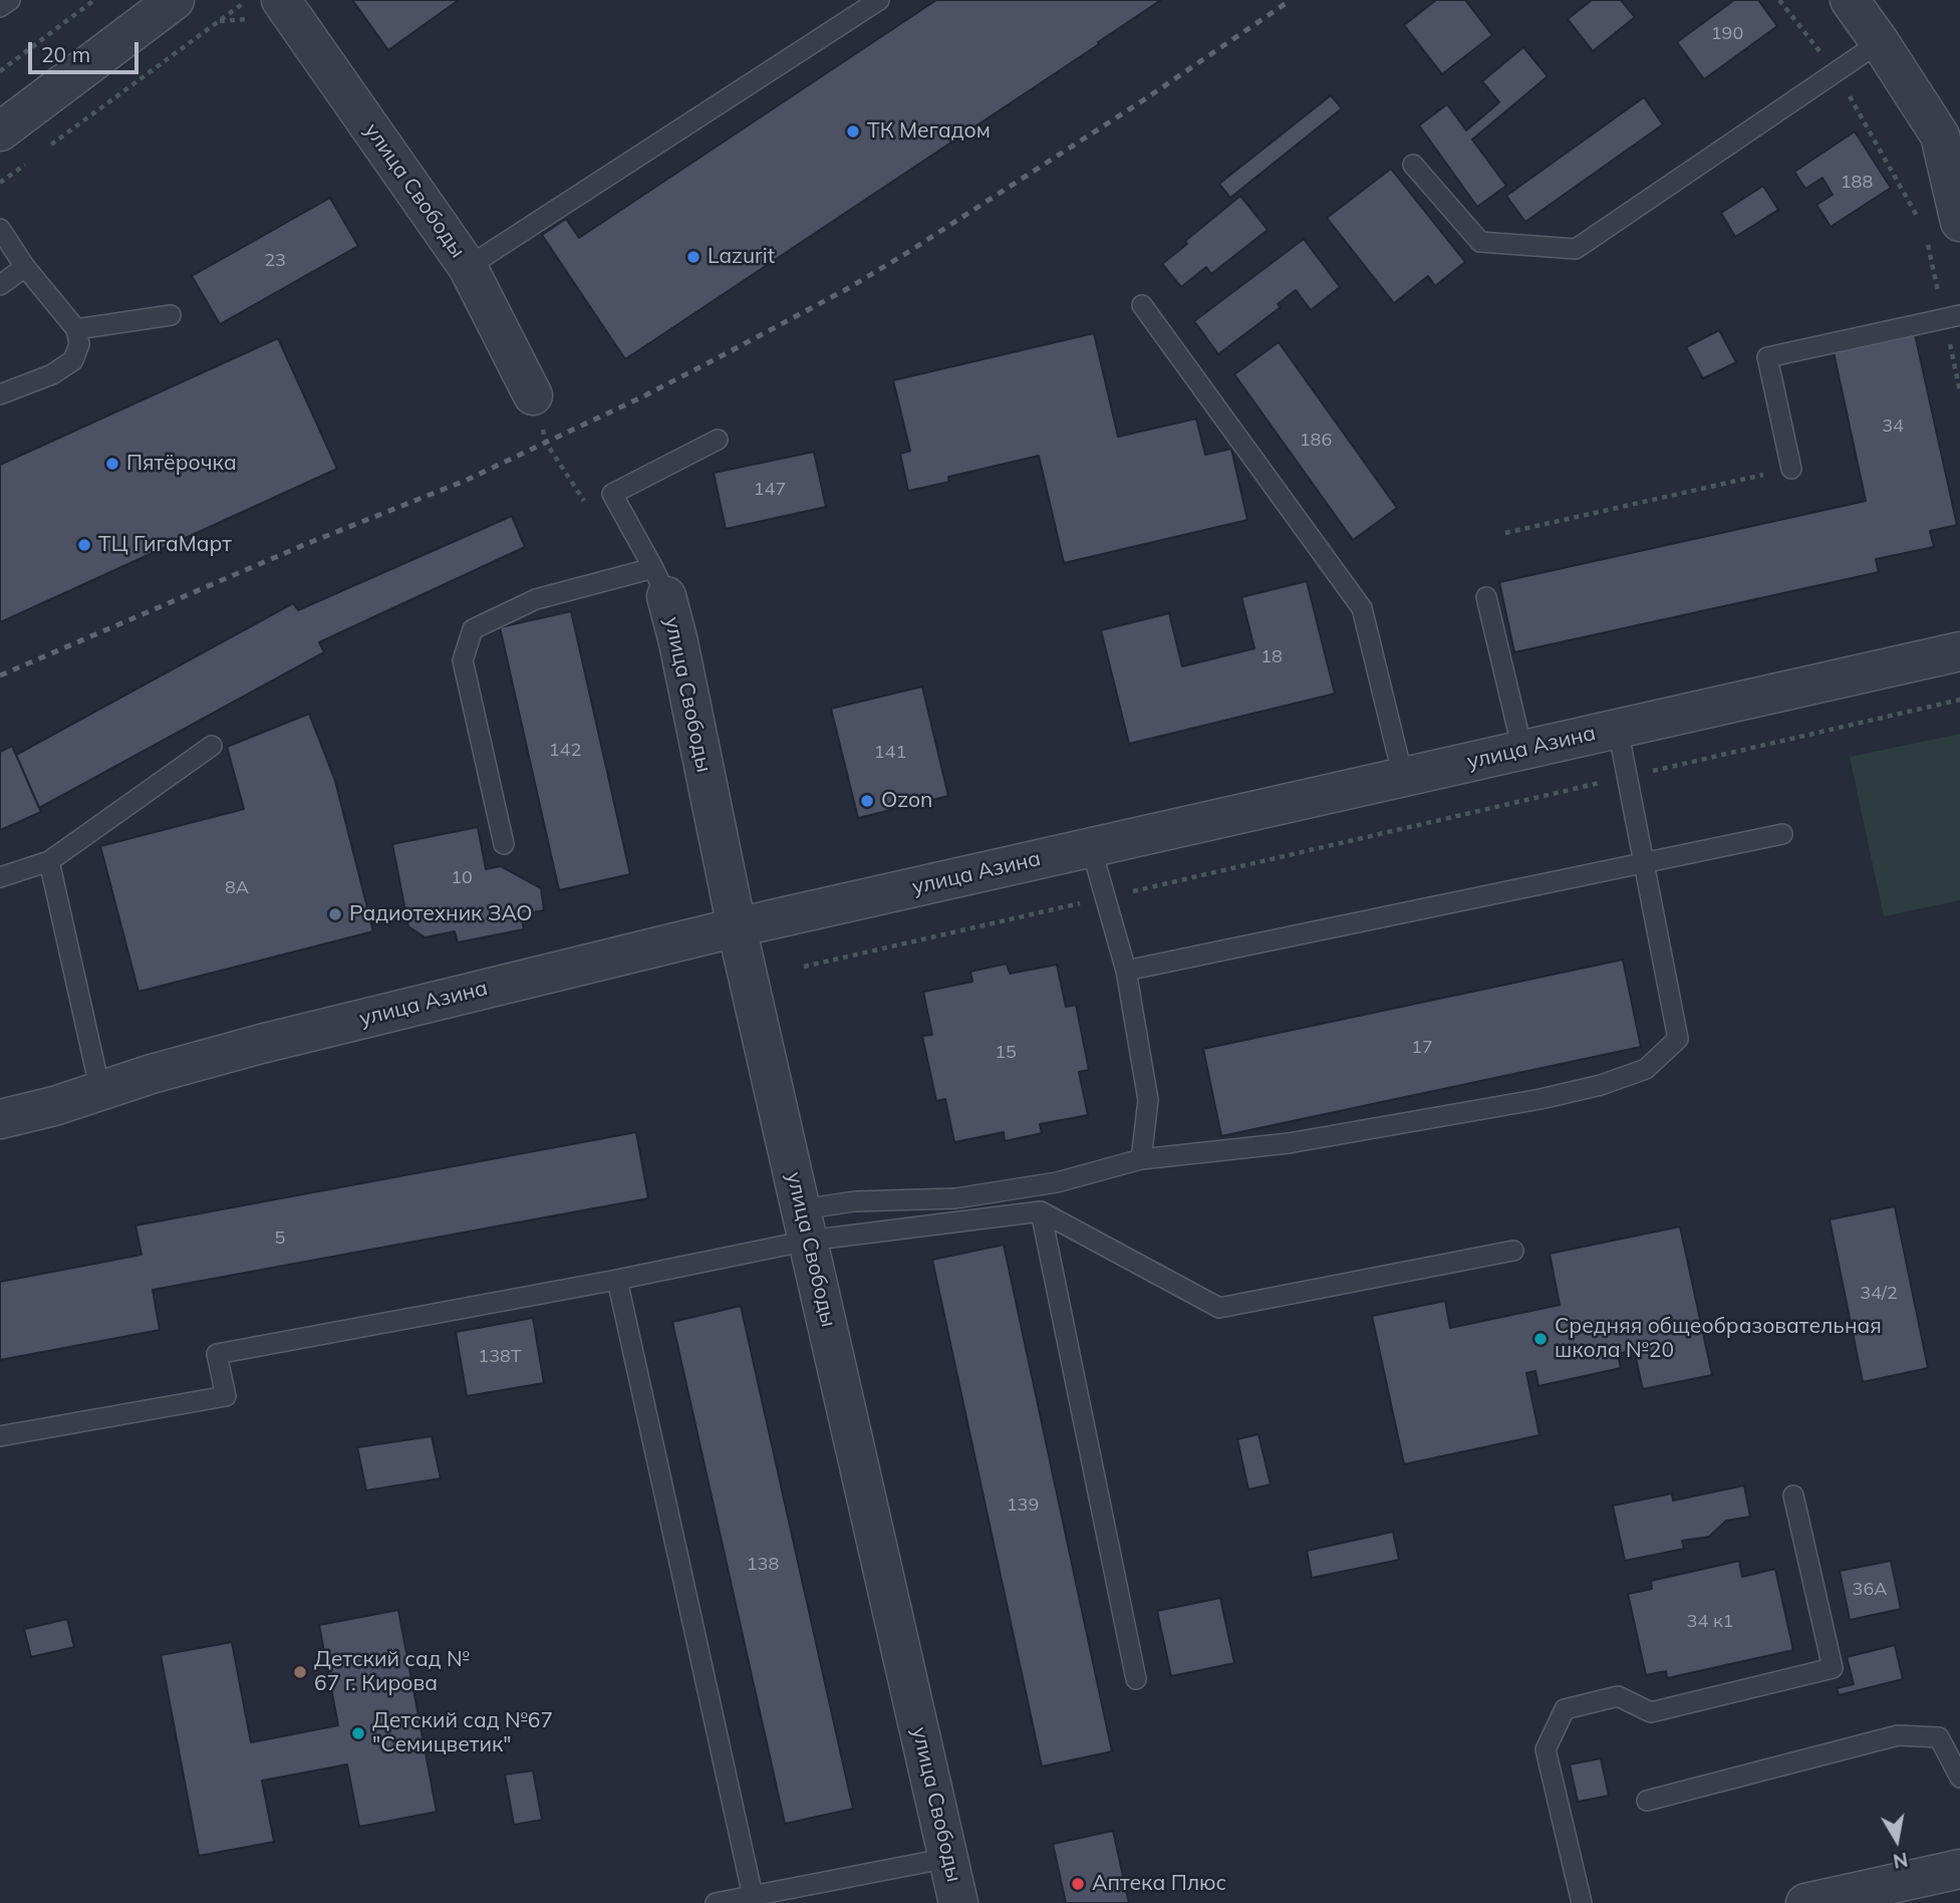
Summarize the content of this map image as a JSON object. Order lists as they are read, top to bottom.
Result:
{
  "streets": {
    "street": ["улица Свободы", "улица Азина"]
  },
  "crossings": [
    ["улица Свободы", "улица Азина"]
  ],
  "places": [
    "ТК Мегадом",
    "Lazurit",
    "Пятёрочка",
    "ТЦ ГигаМарт",
    "Ozon",
    "Радиотехник ЗАО",
    "Средняя общеобразовательная школа №20",
    "Детский сад № 67 г. Кирова",
    "Детский сад №67 \"Семицветик\"",
    "Аптека Плюс"
  ],
  "house_numbers": [
    "190",
    "188",
    "23",
    "34",
    "186",
    "147",
    "18",
    "142",
    "141",
    "10",
    "8А",
    "17",
    "15",
    "5",
    "34/2",
    "138Т",
    "139",
    "138",
    "36А",
    "34 к1"
  ],
  "scale_bar": "20 m",
  "north": "bottom"
}
